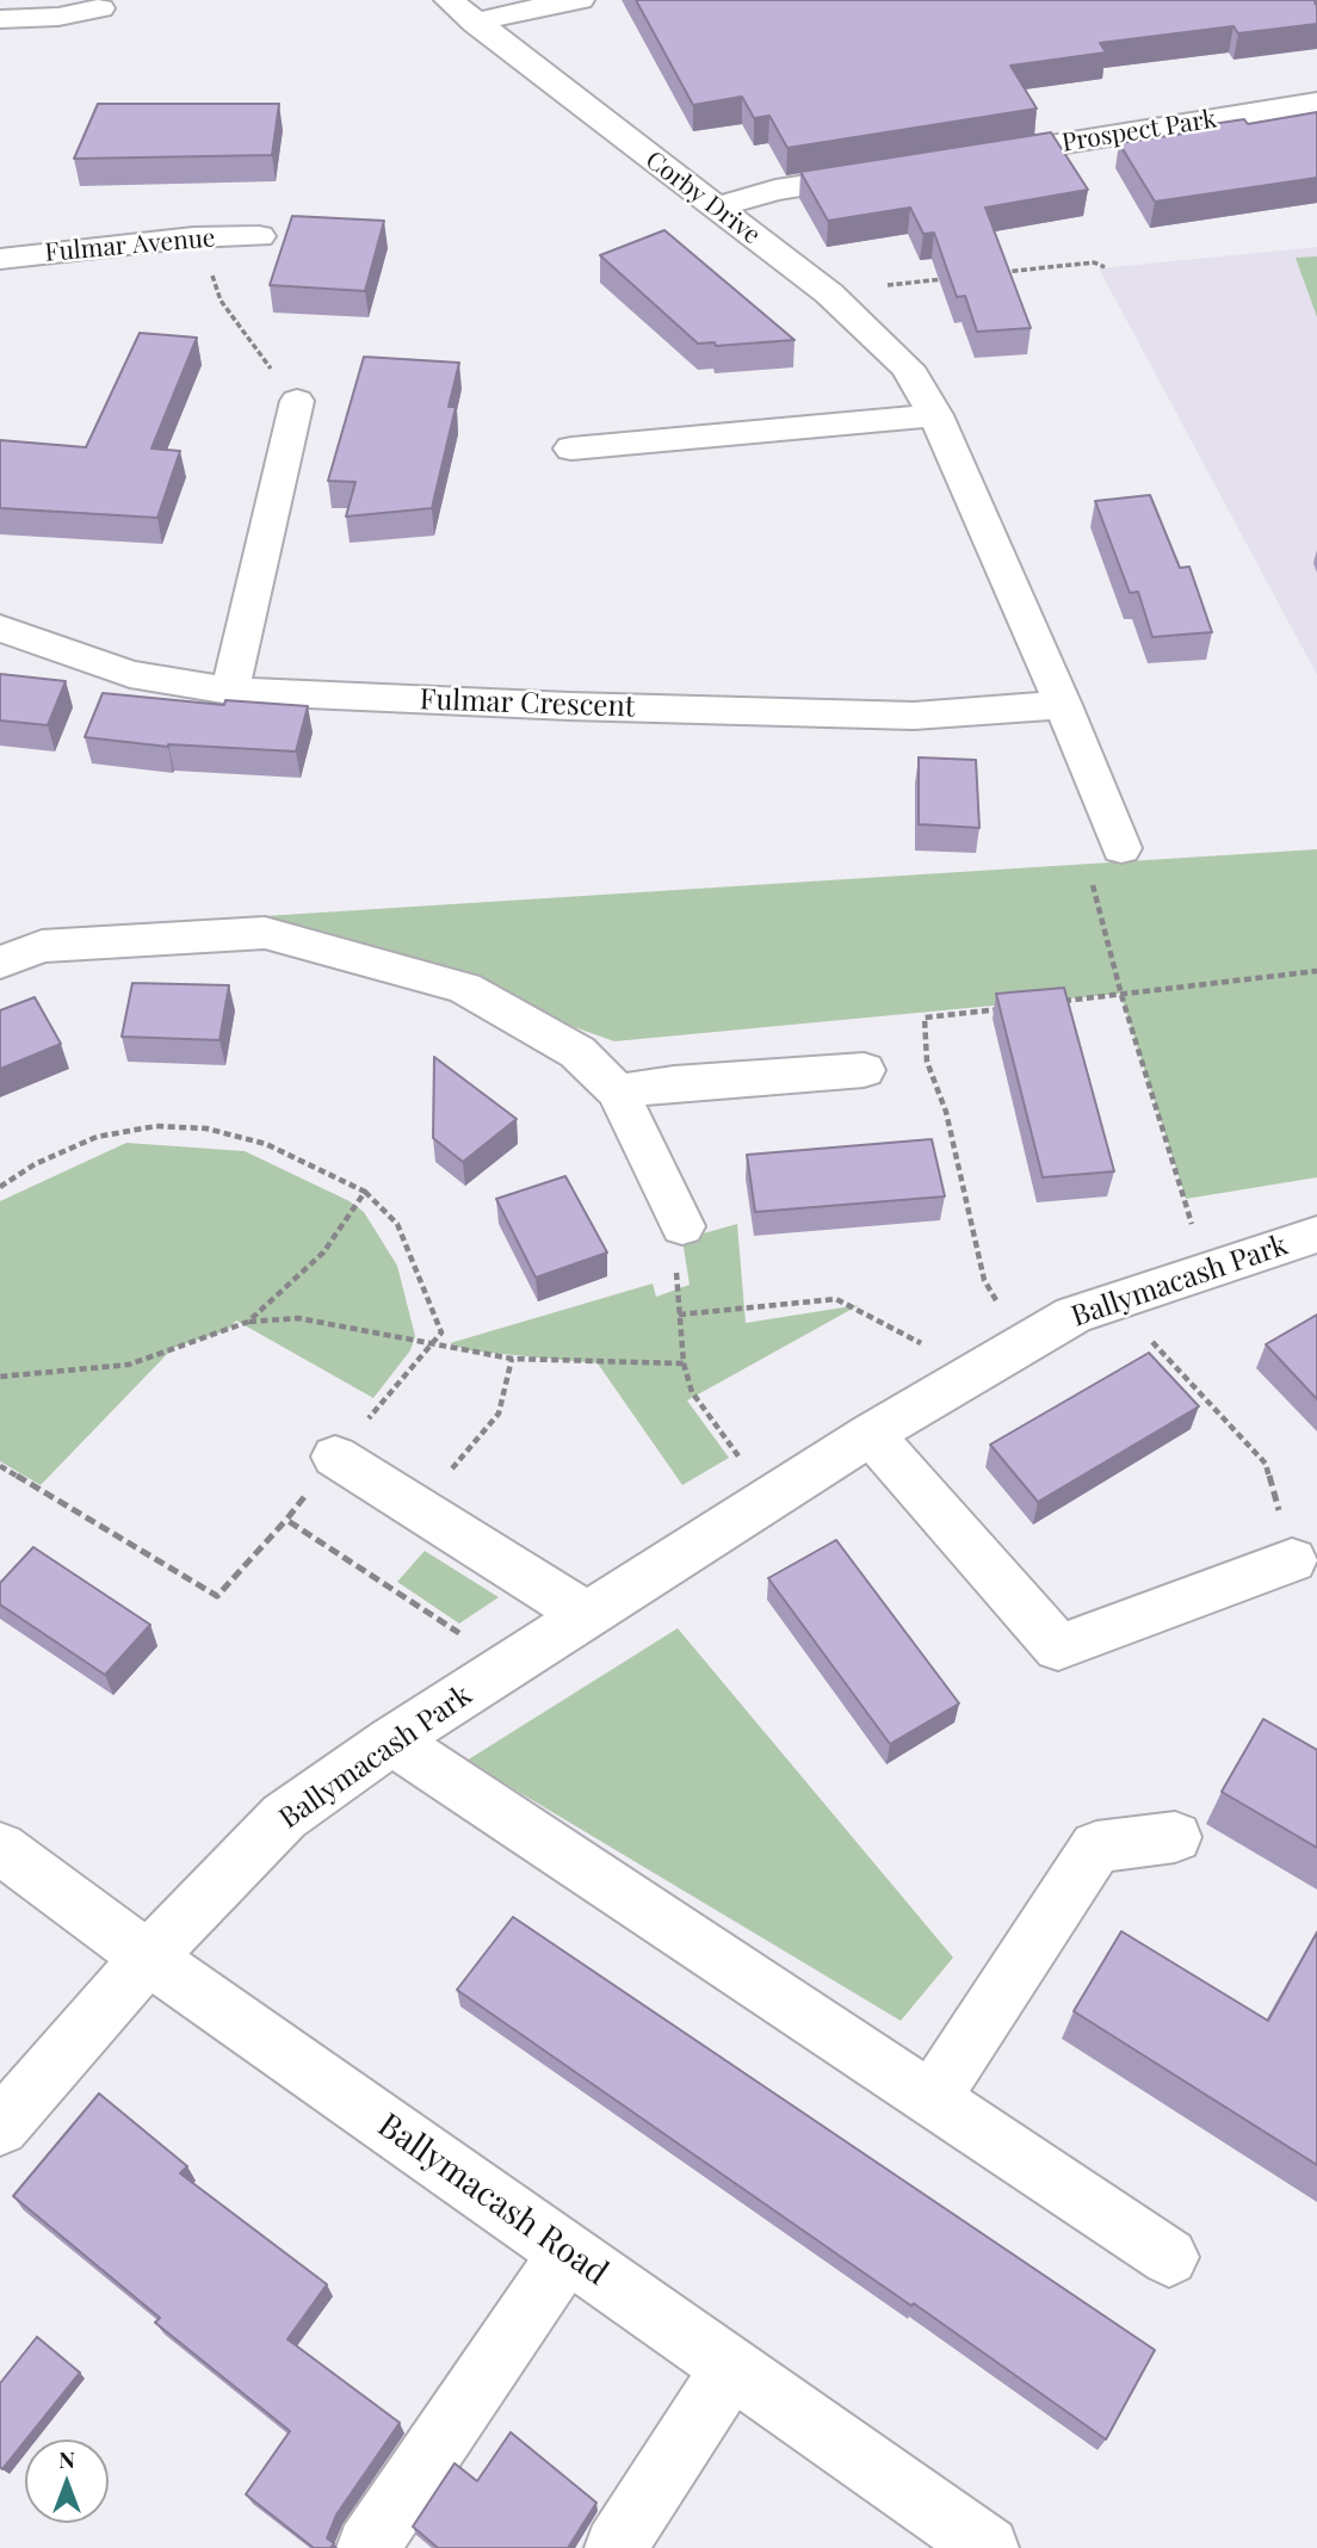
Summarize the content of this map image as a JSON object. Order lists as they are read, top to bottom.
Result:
{
  "streets": {
    "street": [
      "Prospect Park",
      "Corby Drive",
      "Fulmar Avenue",
      "Fulmar Crescent",
      "Ballymacash Park",
      "Ballymacash Road"
    ]
  },
  "crossings": [
    ["Corby Drive", "Fulmar Crescent"],
    ["Ballymacash Park", "Ballymacash Road"]
  ],
  "north": "top"
}
